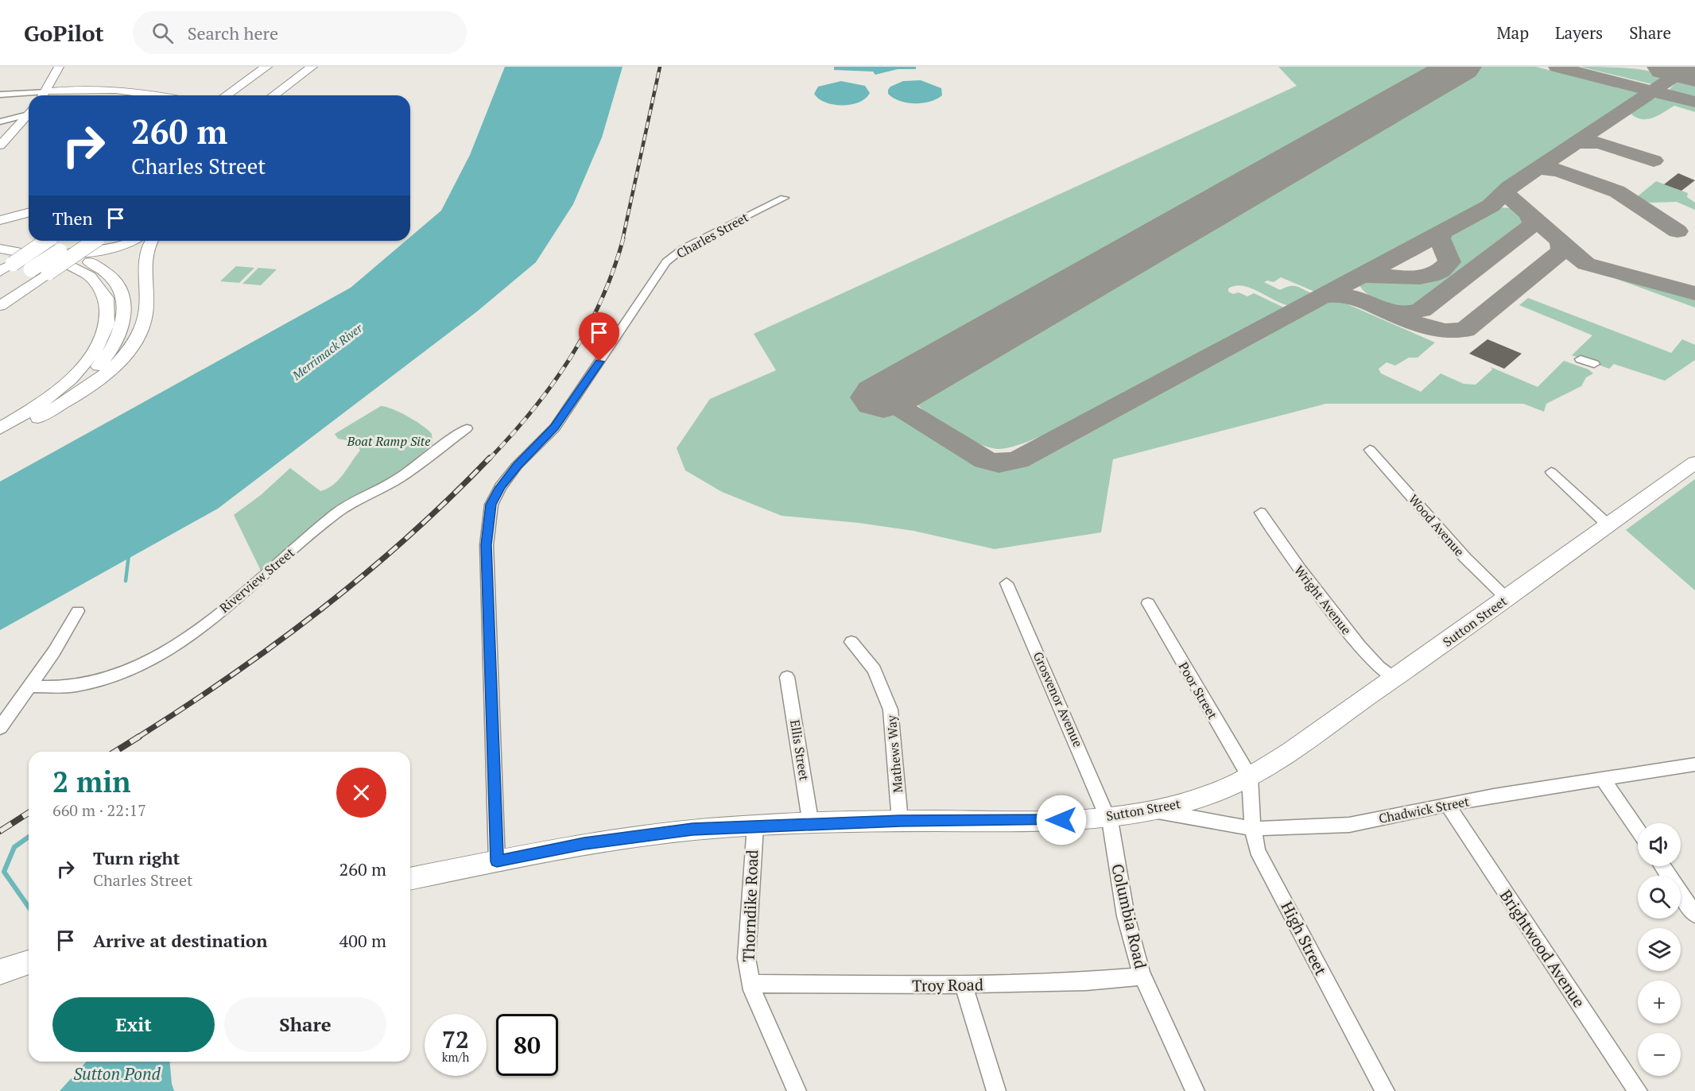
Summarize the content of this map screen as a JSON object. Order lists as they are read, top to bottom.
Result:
{
  "streets": {
    "highway": ["Sutton Street"],
    "street": [
      "Charles Street",
      "Wood Avenue",
      "Riverview Street",
      "Wright Avenue",
      "Poor Street",
      "Grosvenor Avenue",
      "Ellis Street",
      "Mathews Way",
      "Chadwick Street",
      "Thorndike Road",
      "Columbia Road",
      "High Street",
      "Brightwood Avenue",
      "Troy Road"
    ]
  },
  "crossings": [
    ["Charles Street", "Sutton Street"],
    ["Wood Avenue", "Sutton Street"],
    ["Wright Avenue", "Sutton Street"],
    ["Sutton Street", "Poor Street"],
    ["Sutton Street", "Grosvenor Avenue"],
    ["Sutton Street", "Ellis Street"],
    ["Sutton Street", "Mathews Way"],
    ["Sutton Street", "Chadwick Street"],
    ["Sutton Street", "Thorndike Road"],
    ["Sutton Street", "Columbia Road"],
    ["Sutton Street", "High Street"],
    ["Poor Street", "High Street"],
    ["Grosvenor Avenue", "Columbia Road"],
    ["Chadwick Street", "High Street"],
    ["Chadwick Street", "Brightwood Avenue"],
    ["Thorndike Road", "Troy Road"],
    ["Columbia Road", "Troy Road"]
  ],
  "water": ["Merrimack River", "Sutton Pond"],
  "parks": ["Boat Ramp Site"],
  "page": {
    "header": "GoPilot",
    "search": "Search here",
    "nav": ["Map", "Layers", "Share"],
    "turn": ["260 m", "Charles Street"],
    "then": "Then",
    "heading": ["2 min", "660 m · 22:17"],
    "map_buttons": ["+", "−"],
    "list": [
      {
        "name": "Turn right",
        "note": "Charles Street",
        "value": "260 m"
      },
      {
        "name": "Arrive at destination",
        "value": "400 m"
      }
    ],
    "buttons": ["Exit", "Share"],
    "speed": "72 km/h",
    "limit": "80"
  }
}
